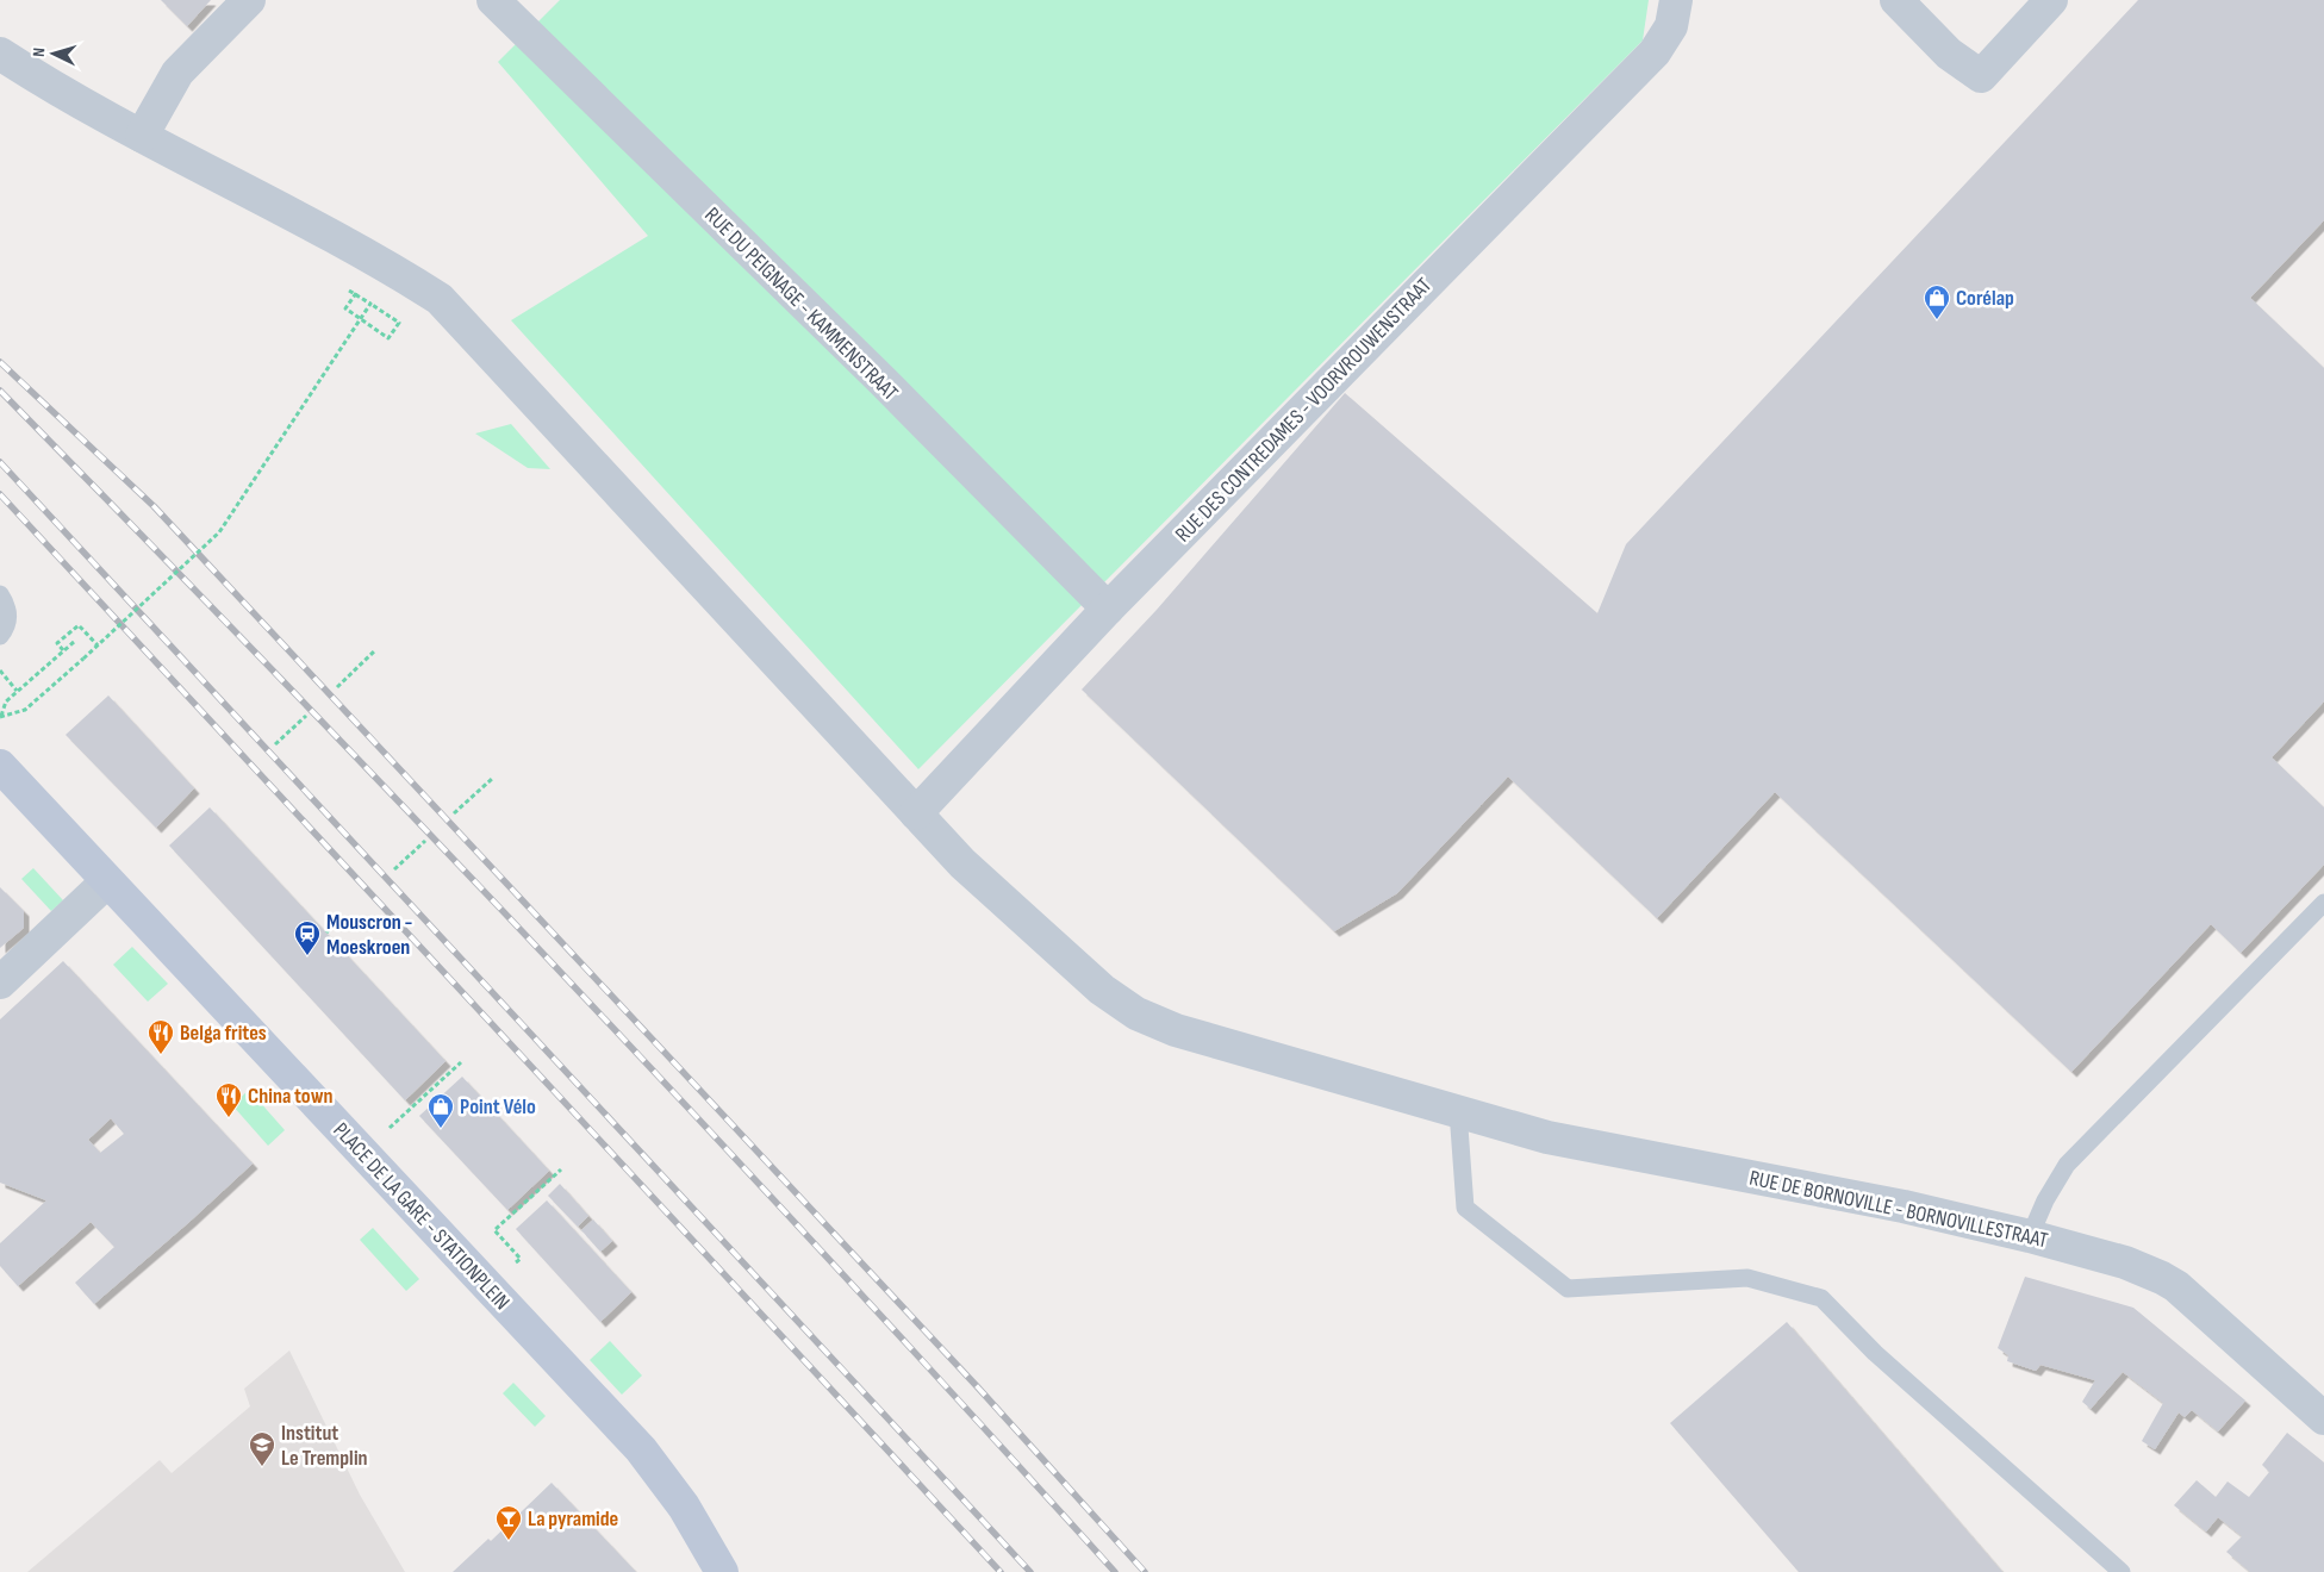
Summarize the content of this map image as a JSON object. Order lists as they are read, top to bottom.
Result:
{
  "streets": {
    "main road": ["PLACE DE LA GARE - STATIONPLEIN"],
    "street": ["RUE DU PEIGNAGE - KAMMENSTRAAT", "RUE DES CONTREDAMES - VOORVROUWENSTRAAT", "RUE DE BORNOVILLE - BORNOVILLESTRAAT"]
  },
  "crossings": [
    ["RUE DU PEIGNAGE - KAMMENSTRAAT", "RUE DES CONTREDAMES - VOORVROUWENSTRAAT"],
    ["RUE DES CONTREDAMES - VOORVROUWENSTRAAT", "RUE DE BORNOVILLE - BORNOVILLESTRAAT"]
  ],
  "places": {
    "shop": ["Corélap", "Point Vélo"],
    "station": ["Mouscron - Moeskroen"],
    "restaurant": ["Belga frites", "China town"],
    "school or university": ["Institut Le Tremplin"],
    "bar": ["La pyramide"]
  },
  "north": "left"
}
